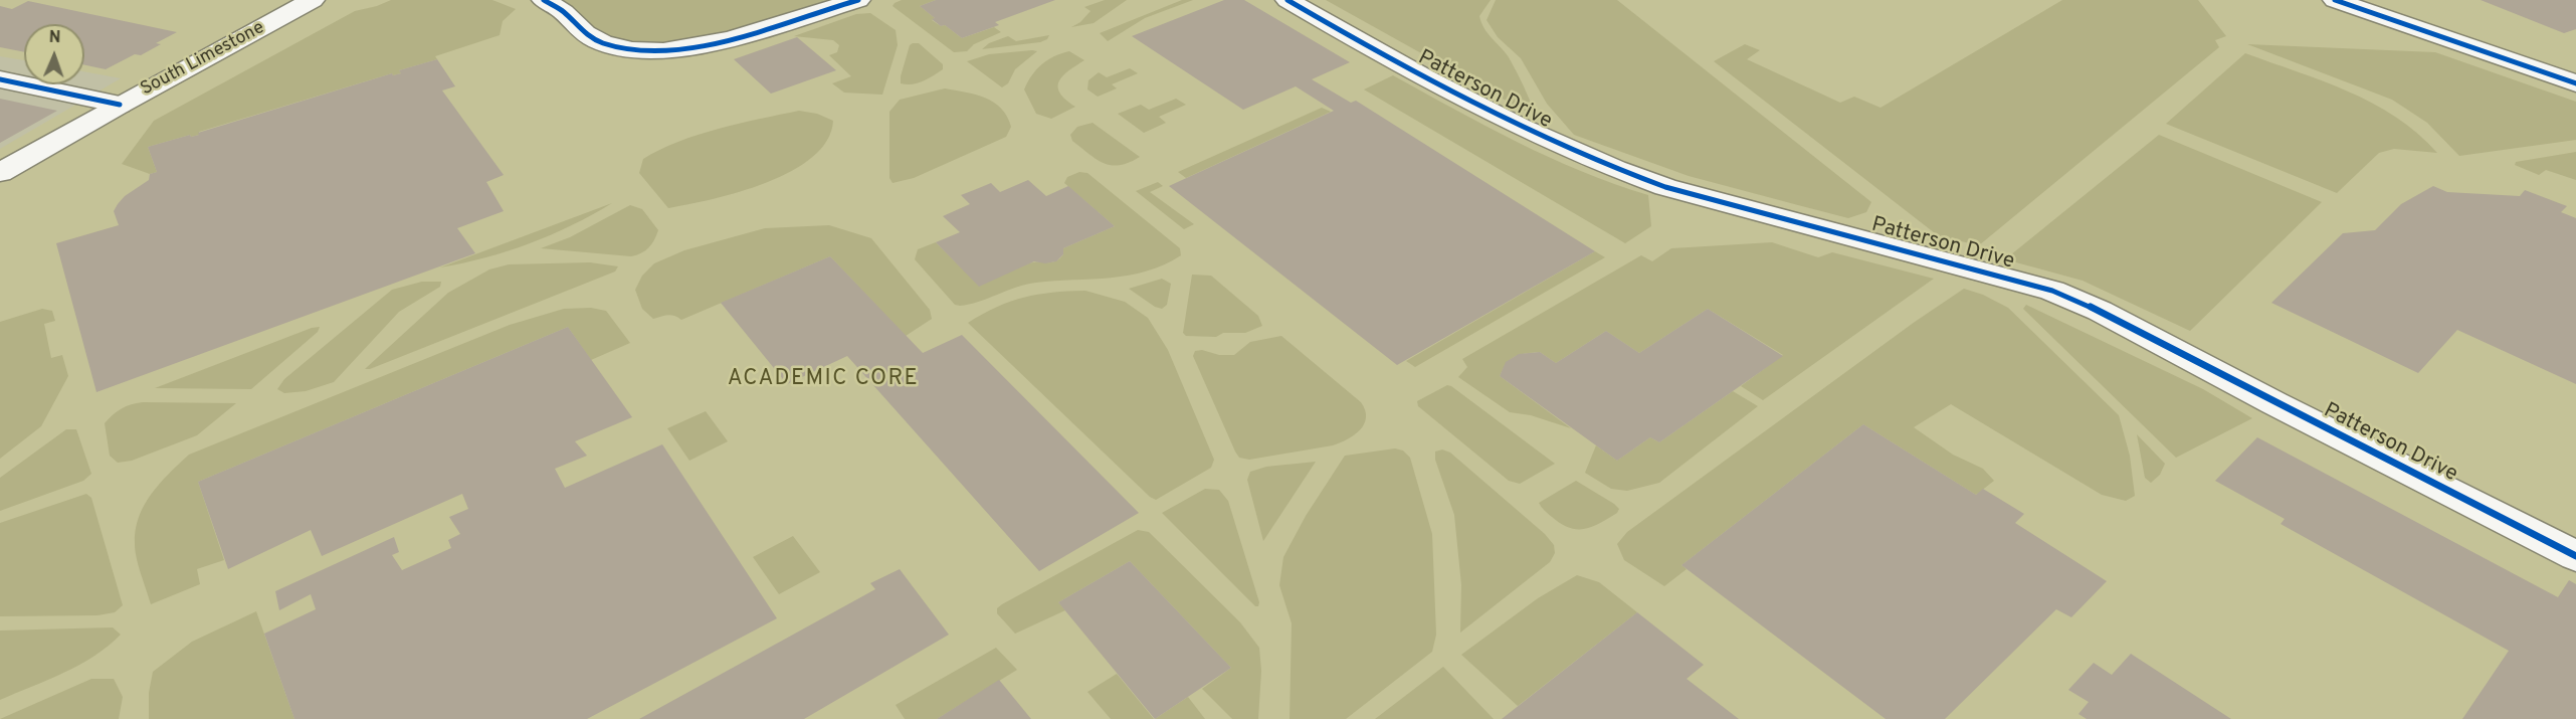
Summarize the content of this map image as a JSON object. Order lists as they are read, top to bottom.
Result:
{
  "streets": {
    "street": ["South Limestone", "Patterson Drive"]
  },
  "districts": ["ACADEMIC CORE"],
  "north": "top"
}
